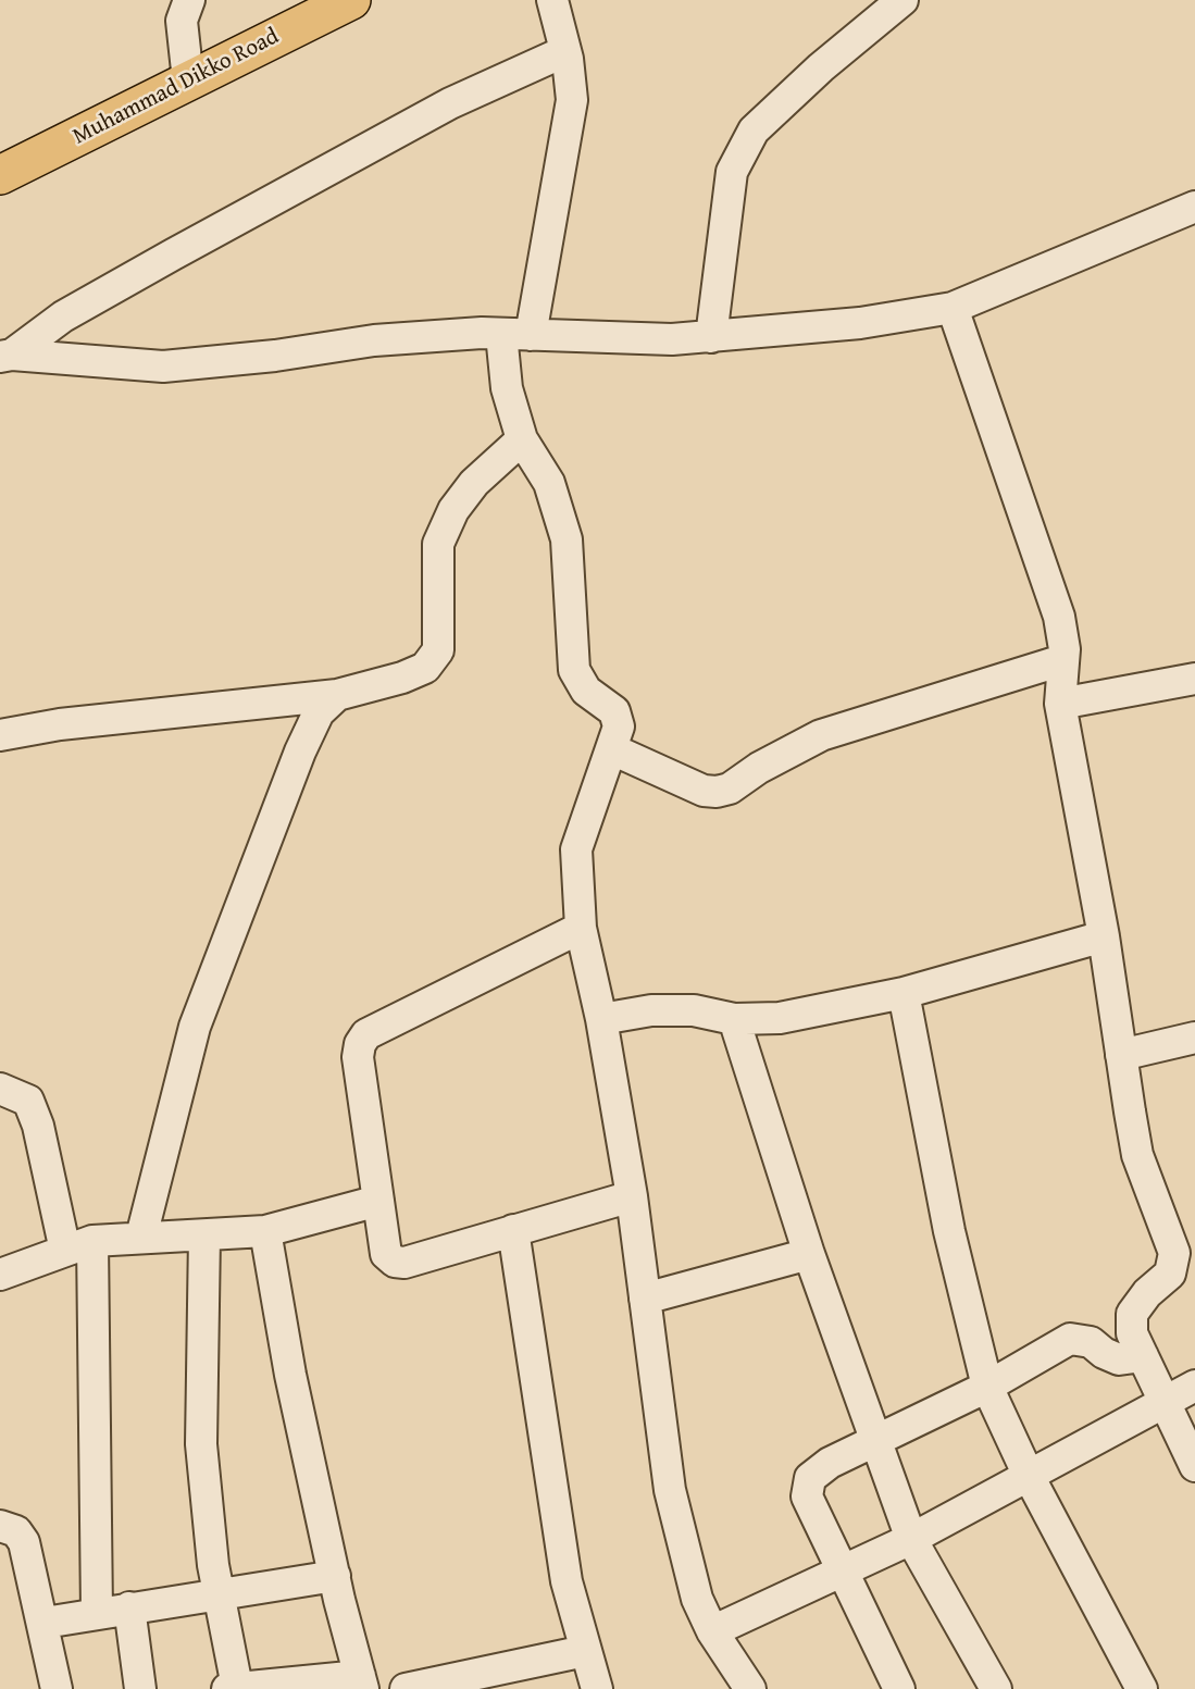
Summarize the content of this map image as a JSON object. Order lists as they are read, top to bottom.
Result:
{
  "streets": {
    "main road": ["Muhammad Dikko Road"]
  }
}
